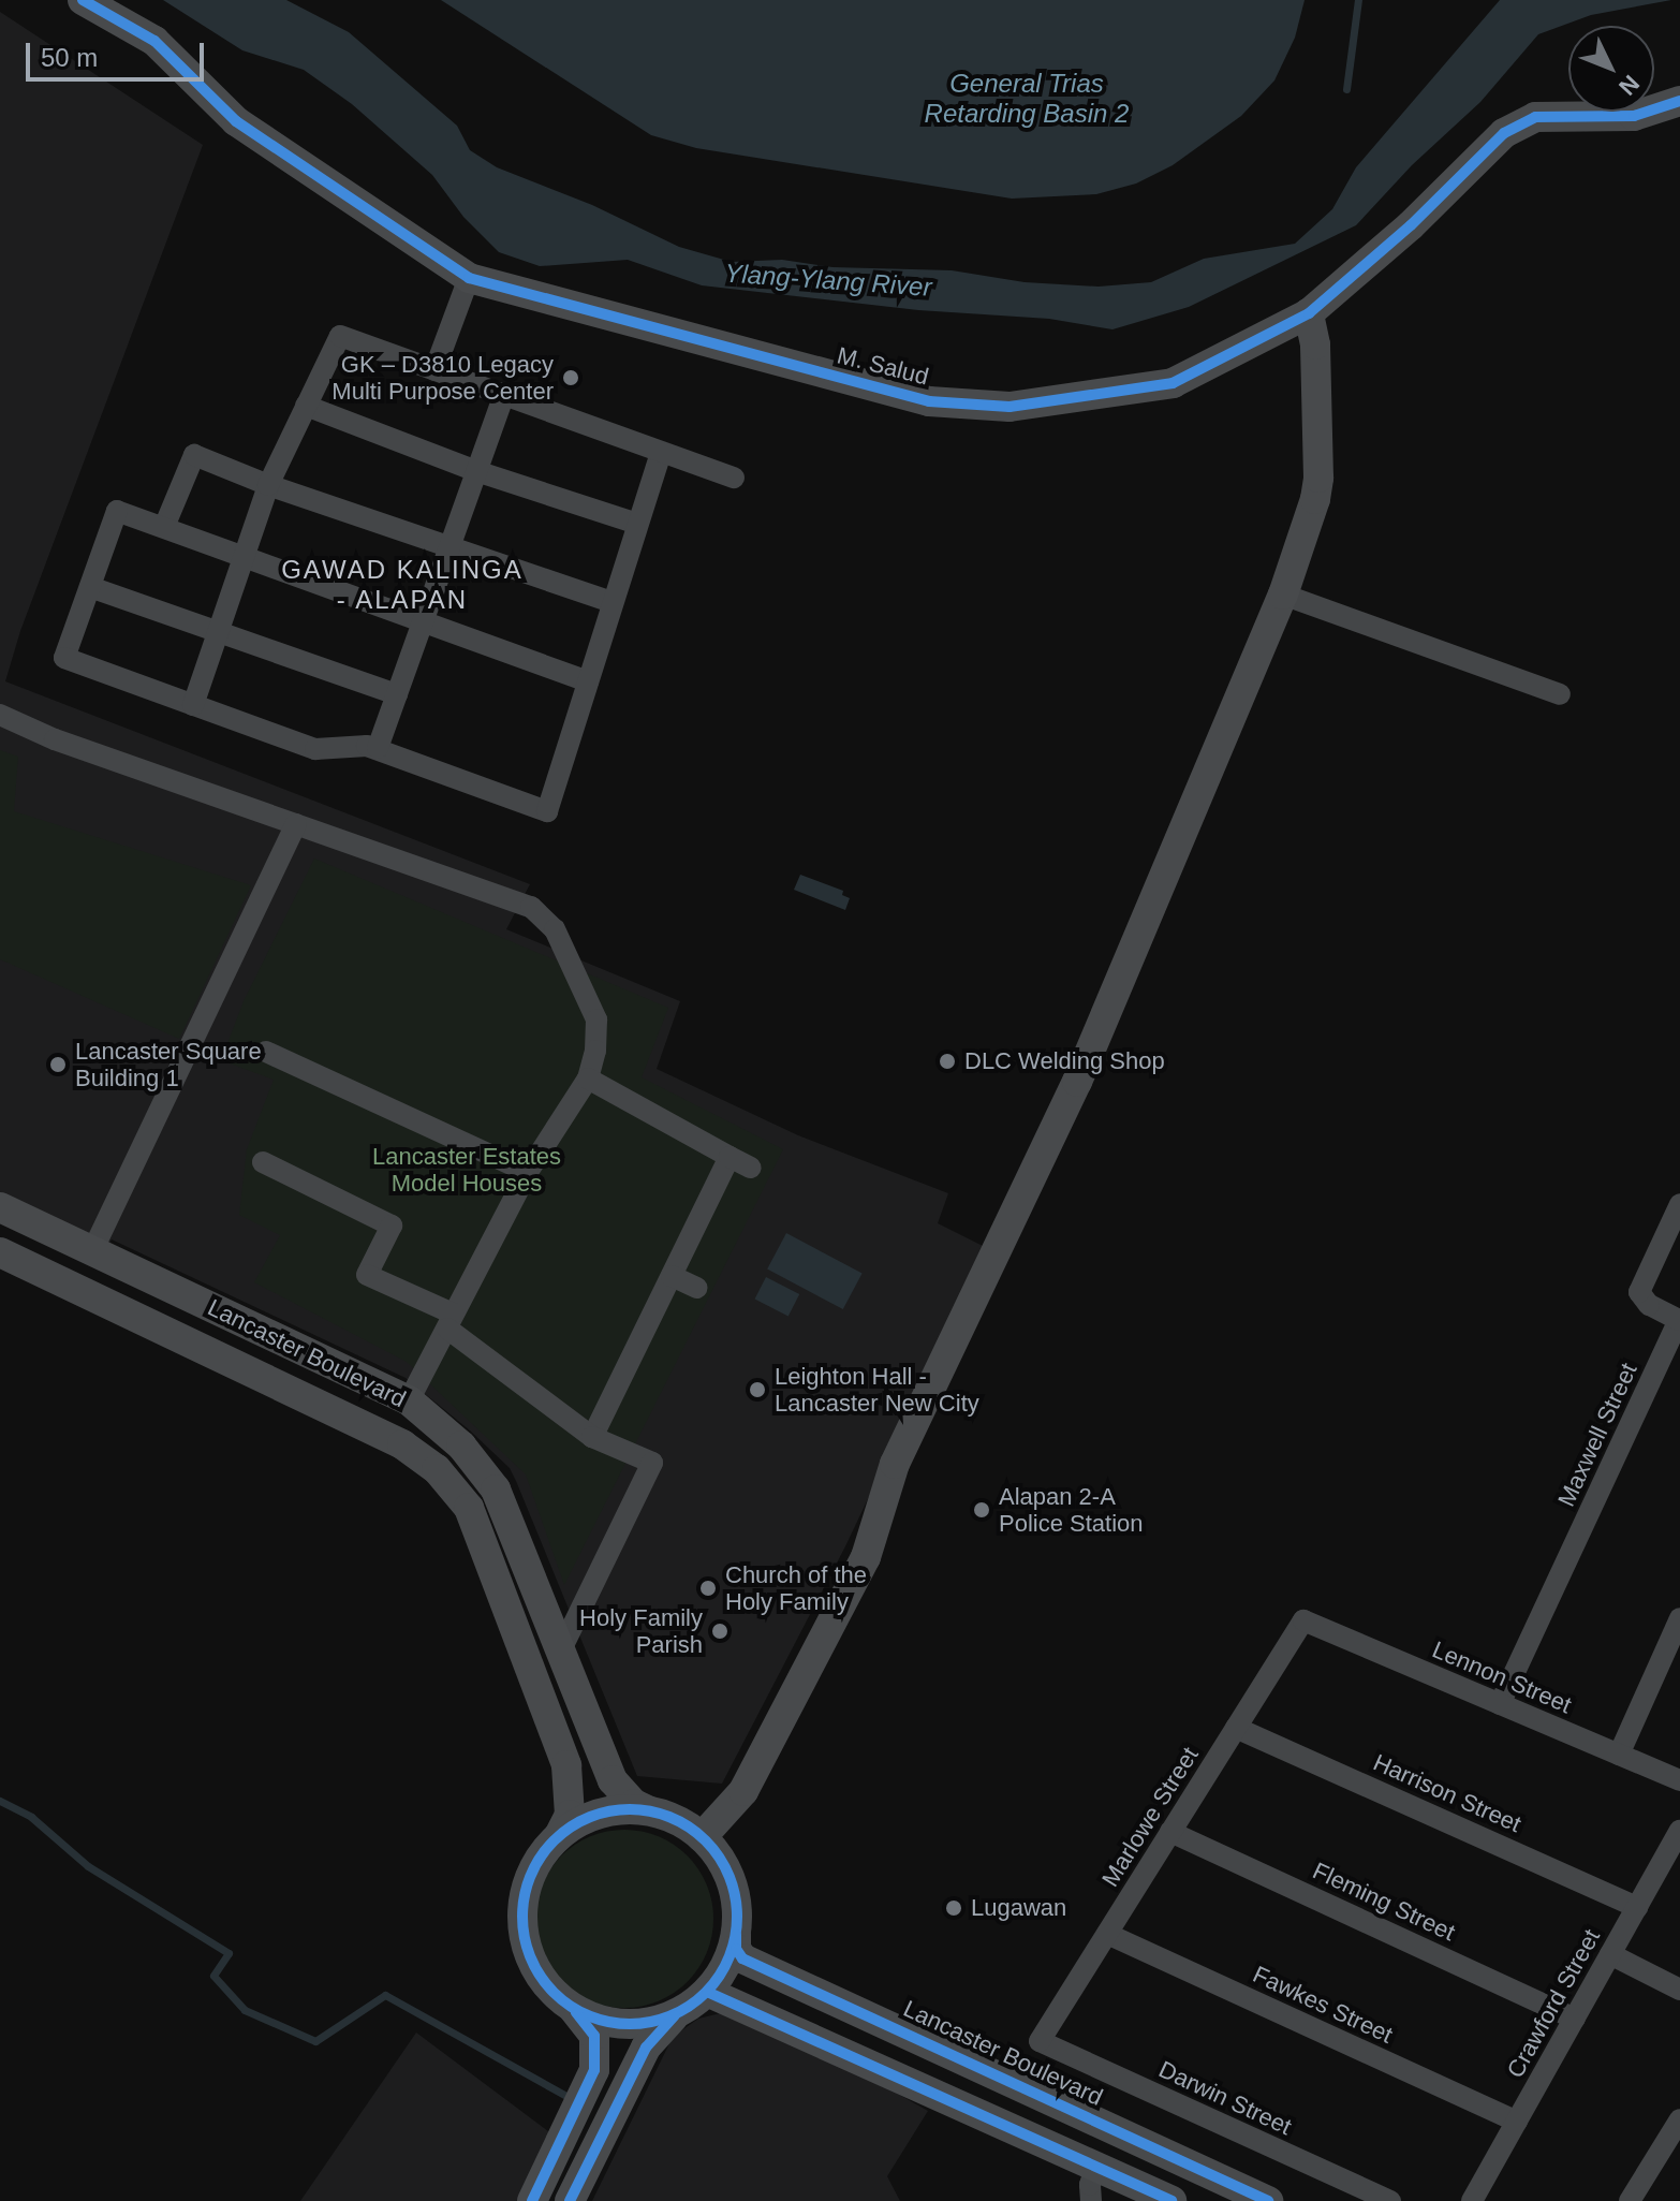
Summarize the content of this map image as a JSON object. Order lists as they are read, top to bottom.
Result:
{
  "streets": {
    "main road": ["M. Salud", "Lancaster Boulevard"],
    "street": [
      "Maxwell Street",
      "Lennon Street",
      "Harrison Street",
      "Marlowe Street",
      "Fleming Street",
      "Crawford Street",
      "Fawkes Street",
      "Darwin Street"
    ]
  },
  "crossings": [
    ["Maxwell Street", "Lennon Street"],
    ["Lennon Street", "Marlowe Street"],
    ["Harrison Street", "Marlowe Street"],
    ["Harrison Street", "Crawford Street"],
    ["Marlowe Street", "Fleming Street"],
    ["Marlowe Street", "Fawkes Street"],
    ["Marlowe Street", "Darwin Street"],
    ["Fleming Street", "Crawford Street"],
    ["Crawford Street", "Fawkes Street"]
  ],
  "districts": ["GAWAD KALINGA - ALAPAN"],
  "water": ["General Trias Retarding Basin 2", "Ylang-Ylang River"],
  "parks": ["Lancaster Estates Model Houses"],
  "places": [
    "GK – D3810 Legacy Multi Purpose Center",
    "DLC Welding Shop",
    "Lancaster Square Building 1",
    "Leighton Hall - Lancaster New City",
    "Alapan 2-A Police Station",
    "Church of the Holy Family",
    "Holy Family Parish",
    "Lugawan"
  ],
  "scale_bar": "50 m",
  "north": "bottom right"
}
